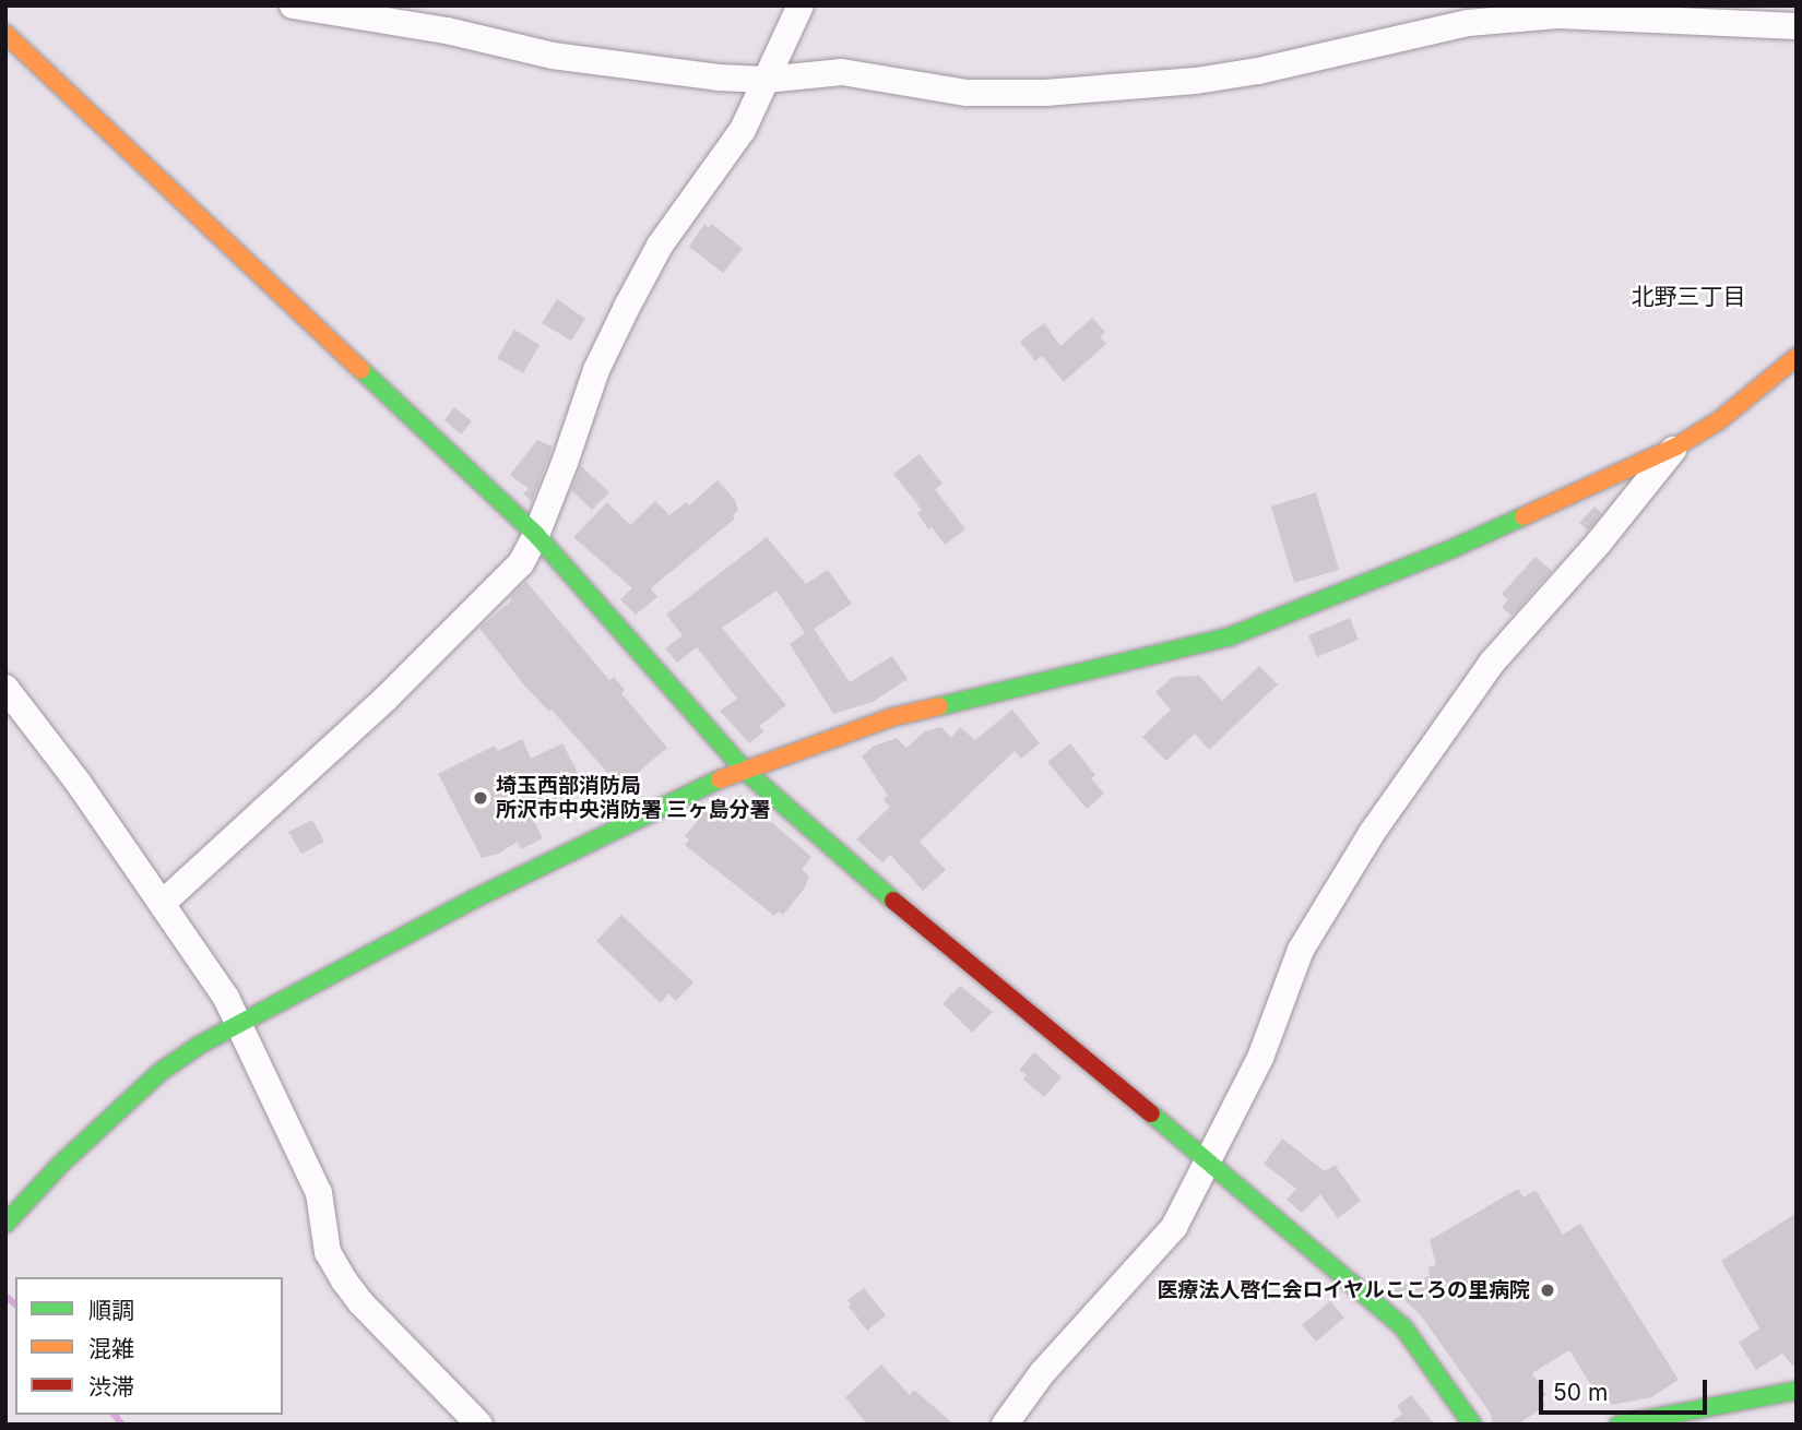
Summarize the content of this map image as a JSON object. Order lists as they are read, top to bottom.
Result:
{
  "districts": ["北野三丁目"],
  "places": ["埼玉西部消防局 所沢市中央消防署 三ヶ島分署", "医療法人啓仁会ロイヤルこころの里病院"],
  "legend": ["順調", "混雑", "渋滞"],
  "scale_bar": "50 m"
}
